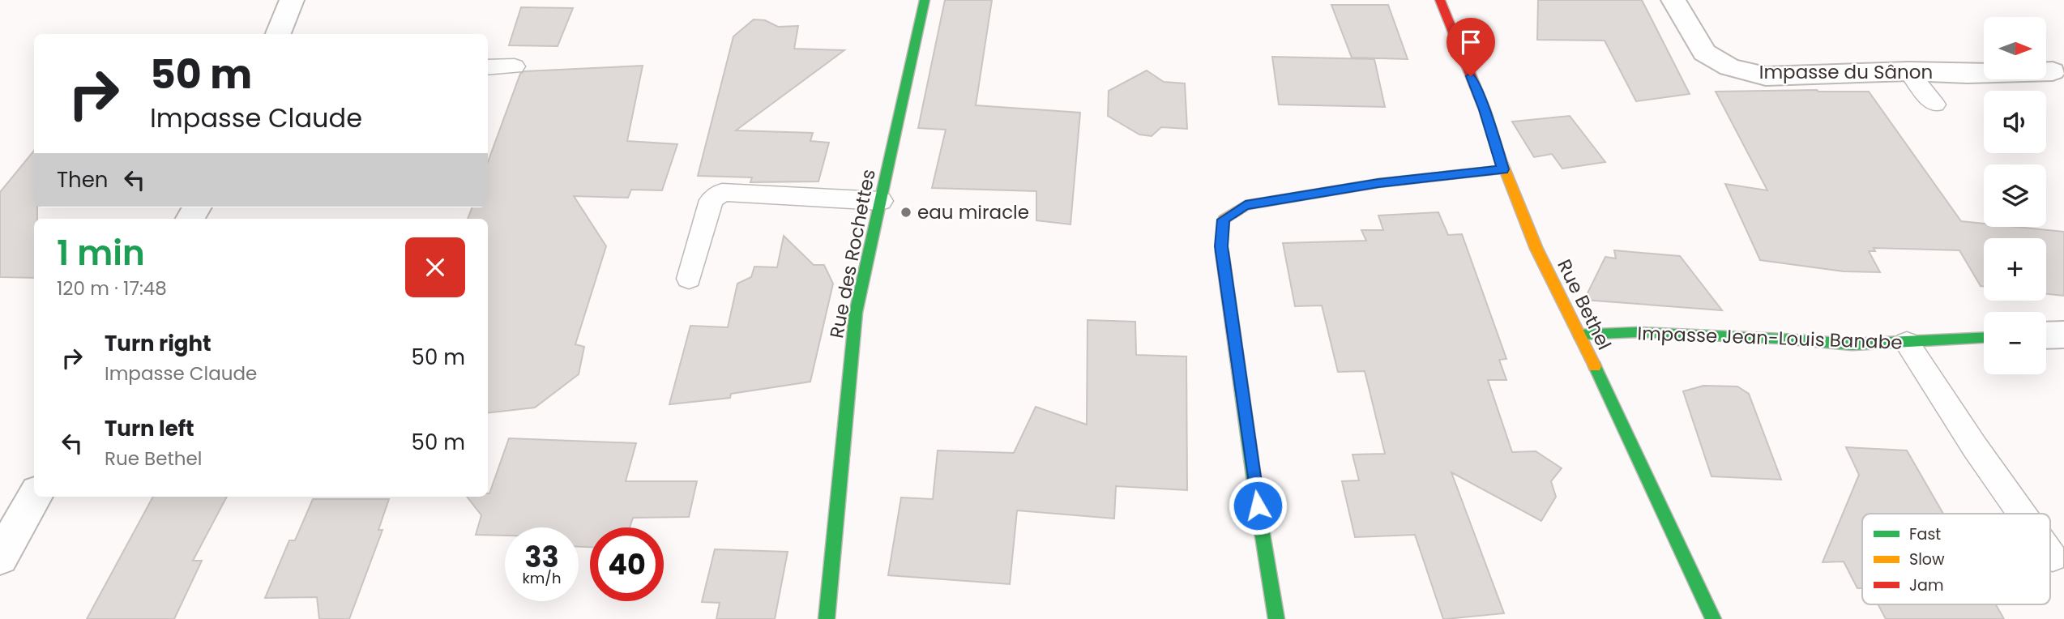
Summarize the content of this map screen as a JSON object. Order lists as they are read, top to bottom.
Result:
{
  "streets": {
    "street": [
      "Impasse du Sânon",
      "Rue des Rochettes",
      "Rue Bethel",
      "Impasse Jean-Louis Banabe"
    ]
  },
  "crossings": [
    ["Rue Bethel", "Impasse Jean-Louis Banabe"]
  ],
  "places": ["eau miracle"],
  "legend": ["Fast", "Slow", "Jam"],
  "north": "right",
  "page": {
    "map_buttons": ["+", "−"],
    "turn": ["50 m", "Impasse Claude"],
    "then": "Then",
    "heading": ["1 min", "120 m · 17:48"],
    "list": [
      {
        "name": "Turn right",
        "note": "Impasse Claude",
        "value": "50 m"
      },
      {
        "name": "Turn left",
        "note": "Rue Bethel",
        "value": "50 m"
      }
    ],
    "speed": "33 km/h",
    "limit": "40"
  }
}
